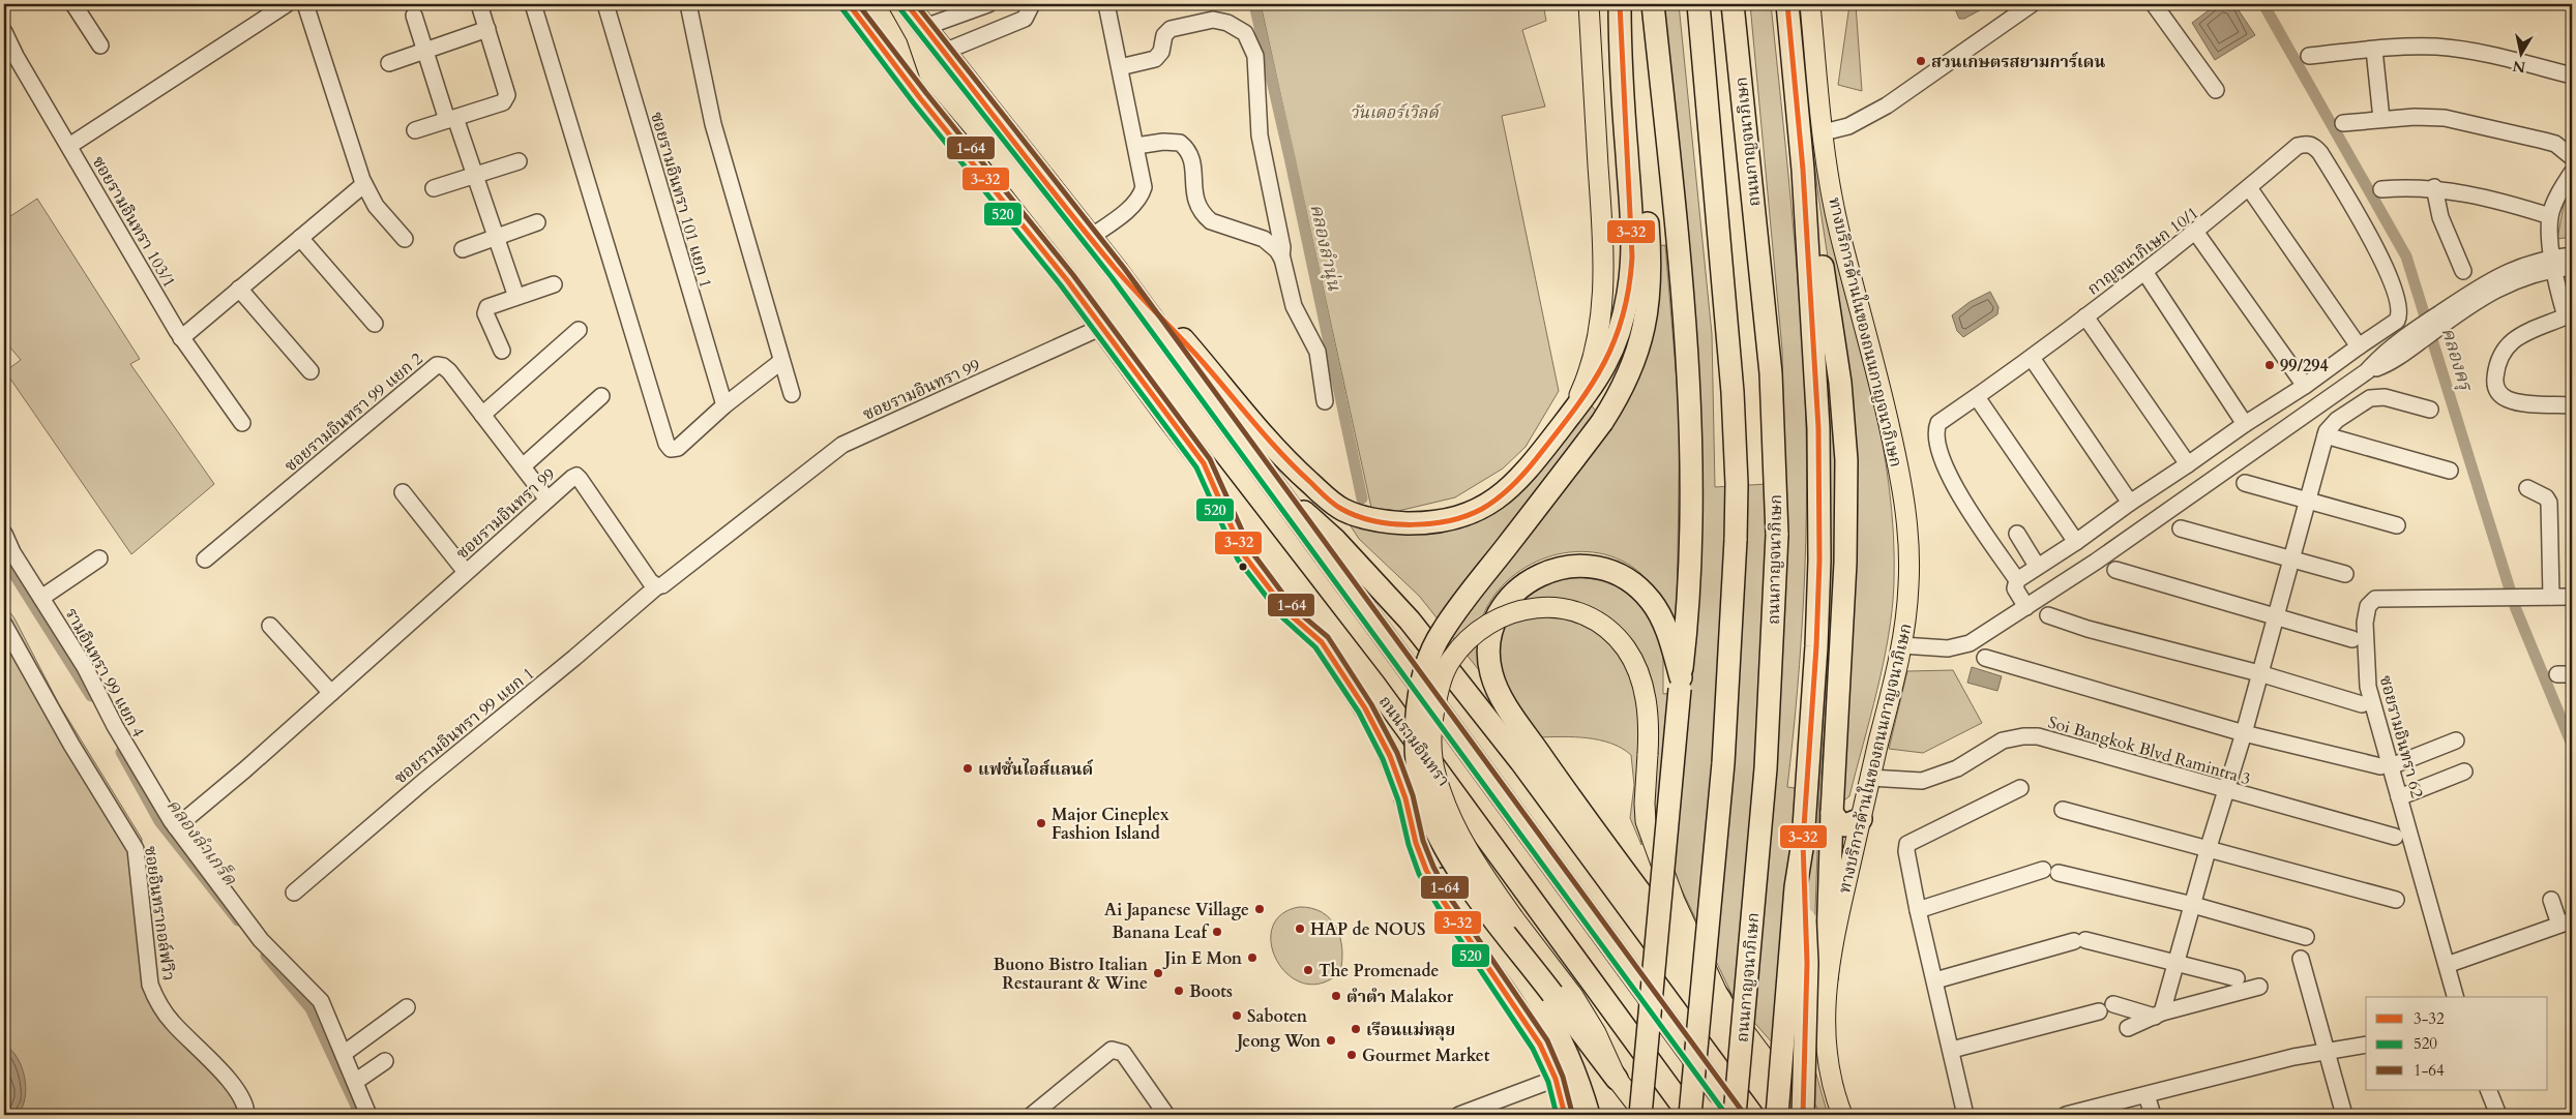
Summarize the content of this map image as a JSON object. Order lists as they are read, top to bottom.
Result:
{
  "streets": {
    "highway": ["ถนนกาญจนาภิเษก", "ถนนรามอินทรา"],
    "main road": ["ทางบริการด้านในของถนนกาญจนาภิเษก"],
    "street": [
      "ซอยรามอินทรา 101 แยก 1",
      "ซอยรามอินทรา 103/1",
      "กาญจนาภิเษก 10/1",
      "ซอยรามอินทรา 99",
      "ซอยรามอินทรา 99 แยก 2",
      "รามอินทรา 99 แยก 4",
      "ซอยรามอินทรา 99 แยก 1",
      "ซอยรามอินทรา 62",
      "Soi Bangkok Blvd Ramintra 3",
      "ซอยอินทรากอล์ฟวิว"
    ]
  },
  "crossings": [
    ["ถนนกาญจนาภิเษก", "ถนนรามอินทรา"],
    ["ทางบริการด้านในของถนนกาญจนาภิเษก", "Soi Bangkok Blvd Ramintra 3"],
    ["ซอยรามอินทรา 99", "ซอยรามอินทรา 99 แยก 2"],
    ["ซอยรามอินทรา 99", "รามอินทรา 99 แยก 4"],
    ["ซอยรามอินทรา 99", "ซอยรามอินทรา 99 แยก 1"],
    ["ซอยรามอินทรา 99", "ถนนรามอินทรา"]
  ],
  "water": ["คลองลำนุ่น", "คลองครุ", "คลองลำเกร็ด"],
  "parks": ["วันเดอร์เวิลด์"],
  "places": [
    "สวนเกษตรสยามการ์เดน",
    "99/294",
    "แฟชั่นไอส์แลนด์",
    "Major Cineplex Fashion Island",
    "Ai Japanese Village",
    "HAP de NOUS",
    "Banana Leaf",
    "Jin E Mon",
    "The Promenade",
    "Buono Bistro Italian Restaurant & Wine",
    "Boots",
    "ตำตำ Malakor",
    "Saboten",
    "เรือนแม่หลุย",
    "Jeong Won",
    "Gourmet Market"
  ],
  "lines": ["transit line 3-32", "transit line 1-64", "transit line 520"],
  "legend": ["3-32", "520", "1-64"],
  "north": "bottom"
}
